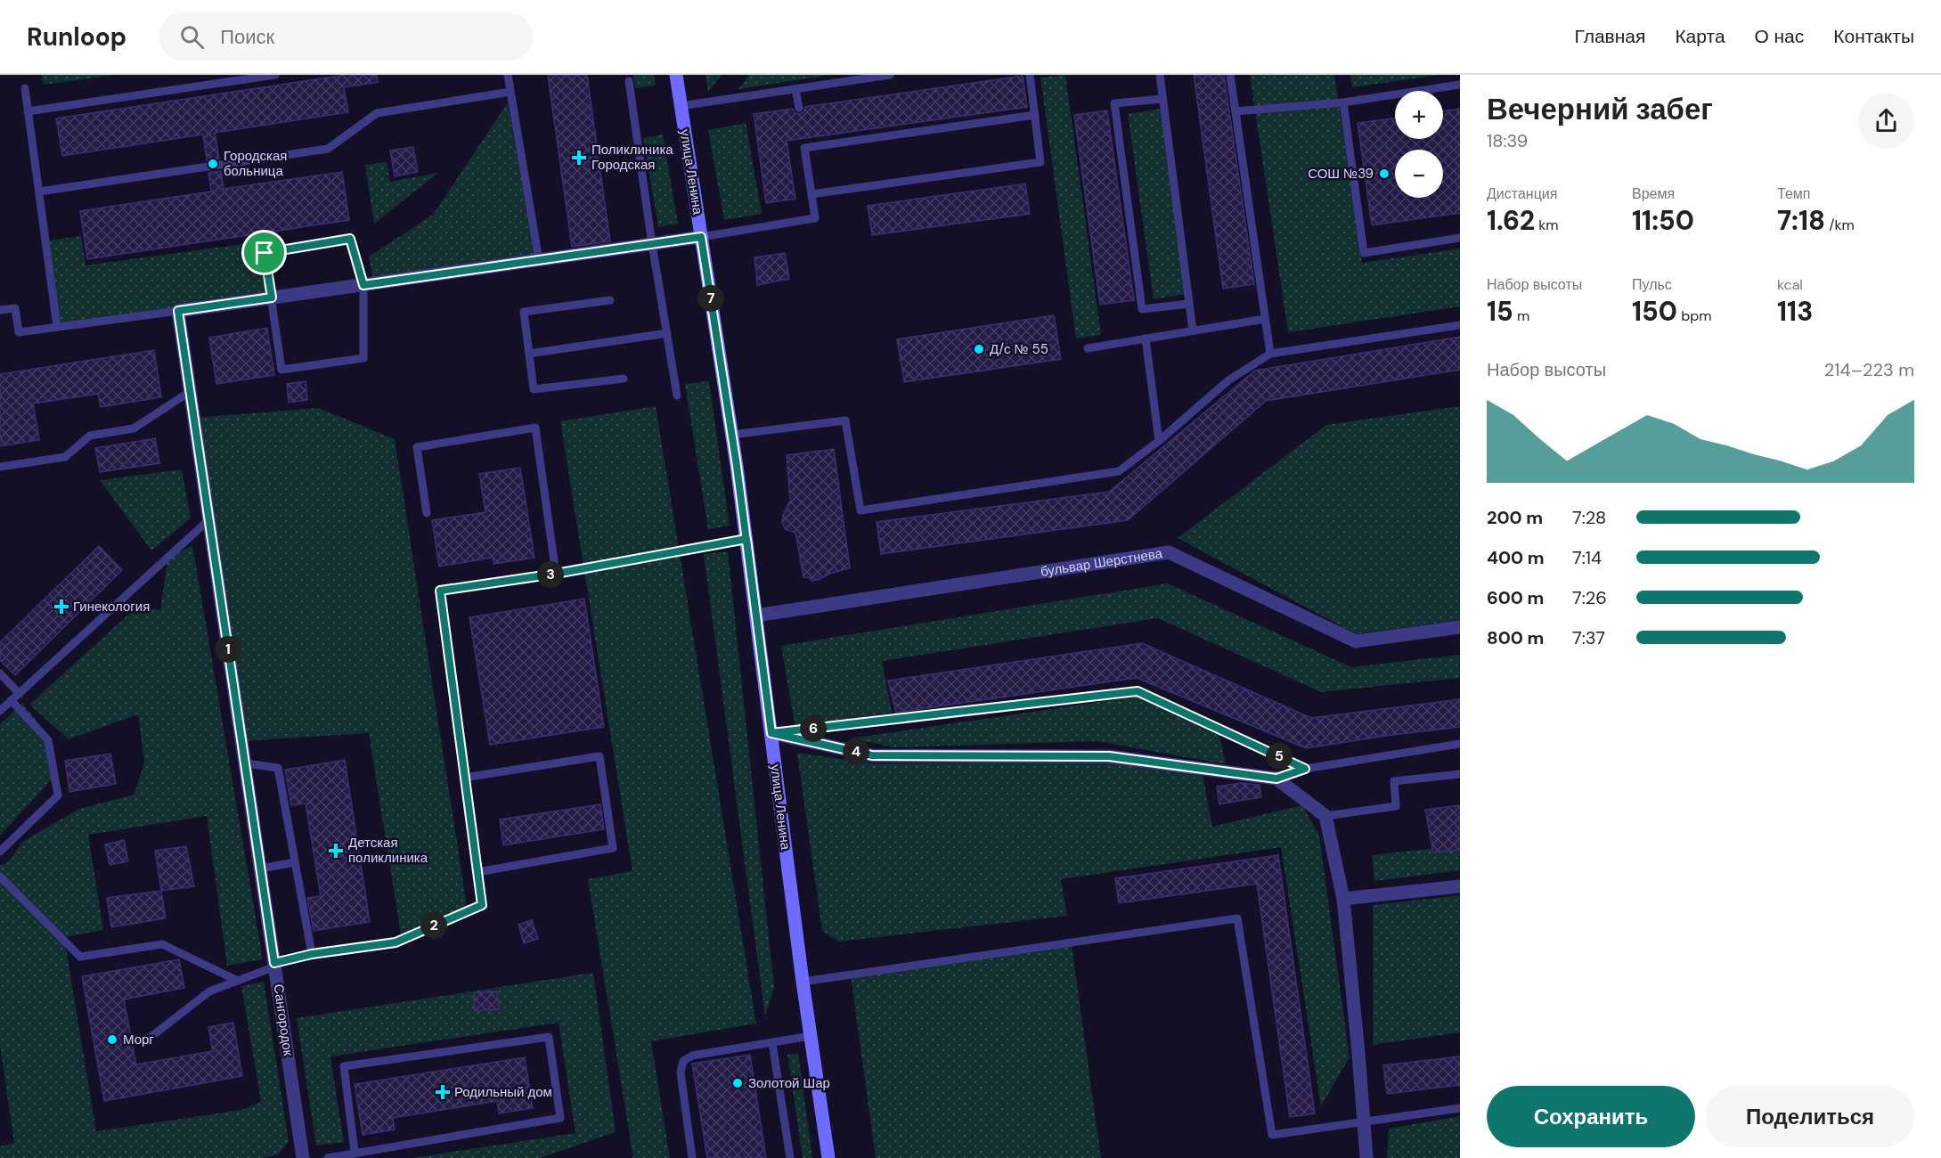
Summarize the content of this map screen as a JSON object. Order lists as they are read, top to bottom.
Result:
{
  "streets": {
    "main road": ["улица Ленина"],
    "street": ["бульвар Шерстнева", "Сангородок"]
  },
  "crossings": [
    ["улица Ленина", "бульвар Шерстнева"]
  ],
  "places": {
    "health": [
      "Поликлиника Городская",
      "Гинекология",
      "Детская поликлиника",
      "Родильный дом"
    ],
    "other": [
      "Городская больница",
      "СОШ №39",
      "Д/с № 55",
      "Морг",
      "Золотой Шар"
    ]
  },
  "page": {
    "header": "Runloop",
    "search": "Поиск",
    "nav": [
      "Главная",
      "Карта",
      "О нас",
      "Контакты"
    ],
    "heading": ["Вечерний забег", "18:39"],
    "map_buttons": ["+", "−"],
    "stats": [
      ["Дистанция", "1.62 km"],
      ["Время", "11:50"],
      ["Темп", "7:18 /km"],
      ["Набор высоты", "15 m"],
      ["Пульс", "150 bpm"],
      ["kcal", "113"]
    ],
    "pins": [
      "7",
      "3",
      "1",
      "6",
      "4",
      "5",
      "2"
    ],
    "chart": ["Набор высоты", "214–223 m"],
    "list": [
      {
        "name": "200 m",
        "note": "7:28"
      },
      {
        "name": "400 m",
        "note": "7:14"
      },
      {
        "name": "600 m",
        "note": "7:26"
      },
      {
        "name": "800 m",
        "note": "7:37"
      }
    ],
    "buttons": ["Сохранить", "Поделиться"]
  }
}
